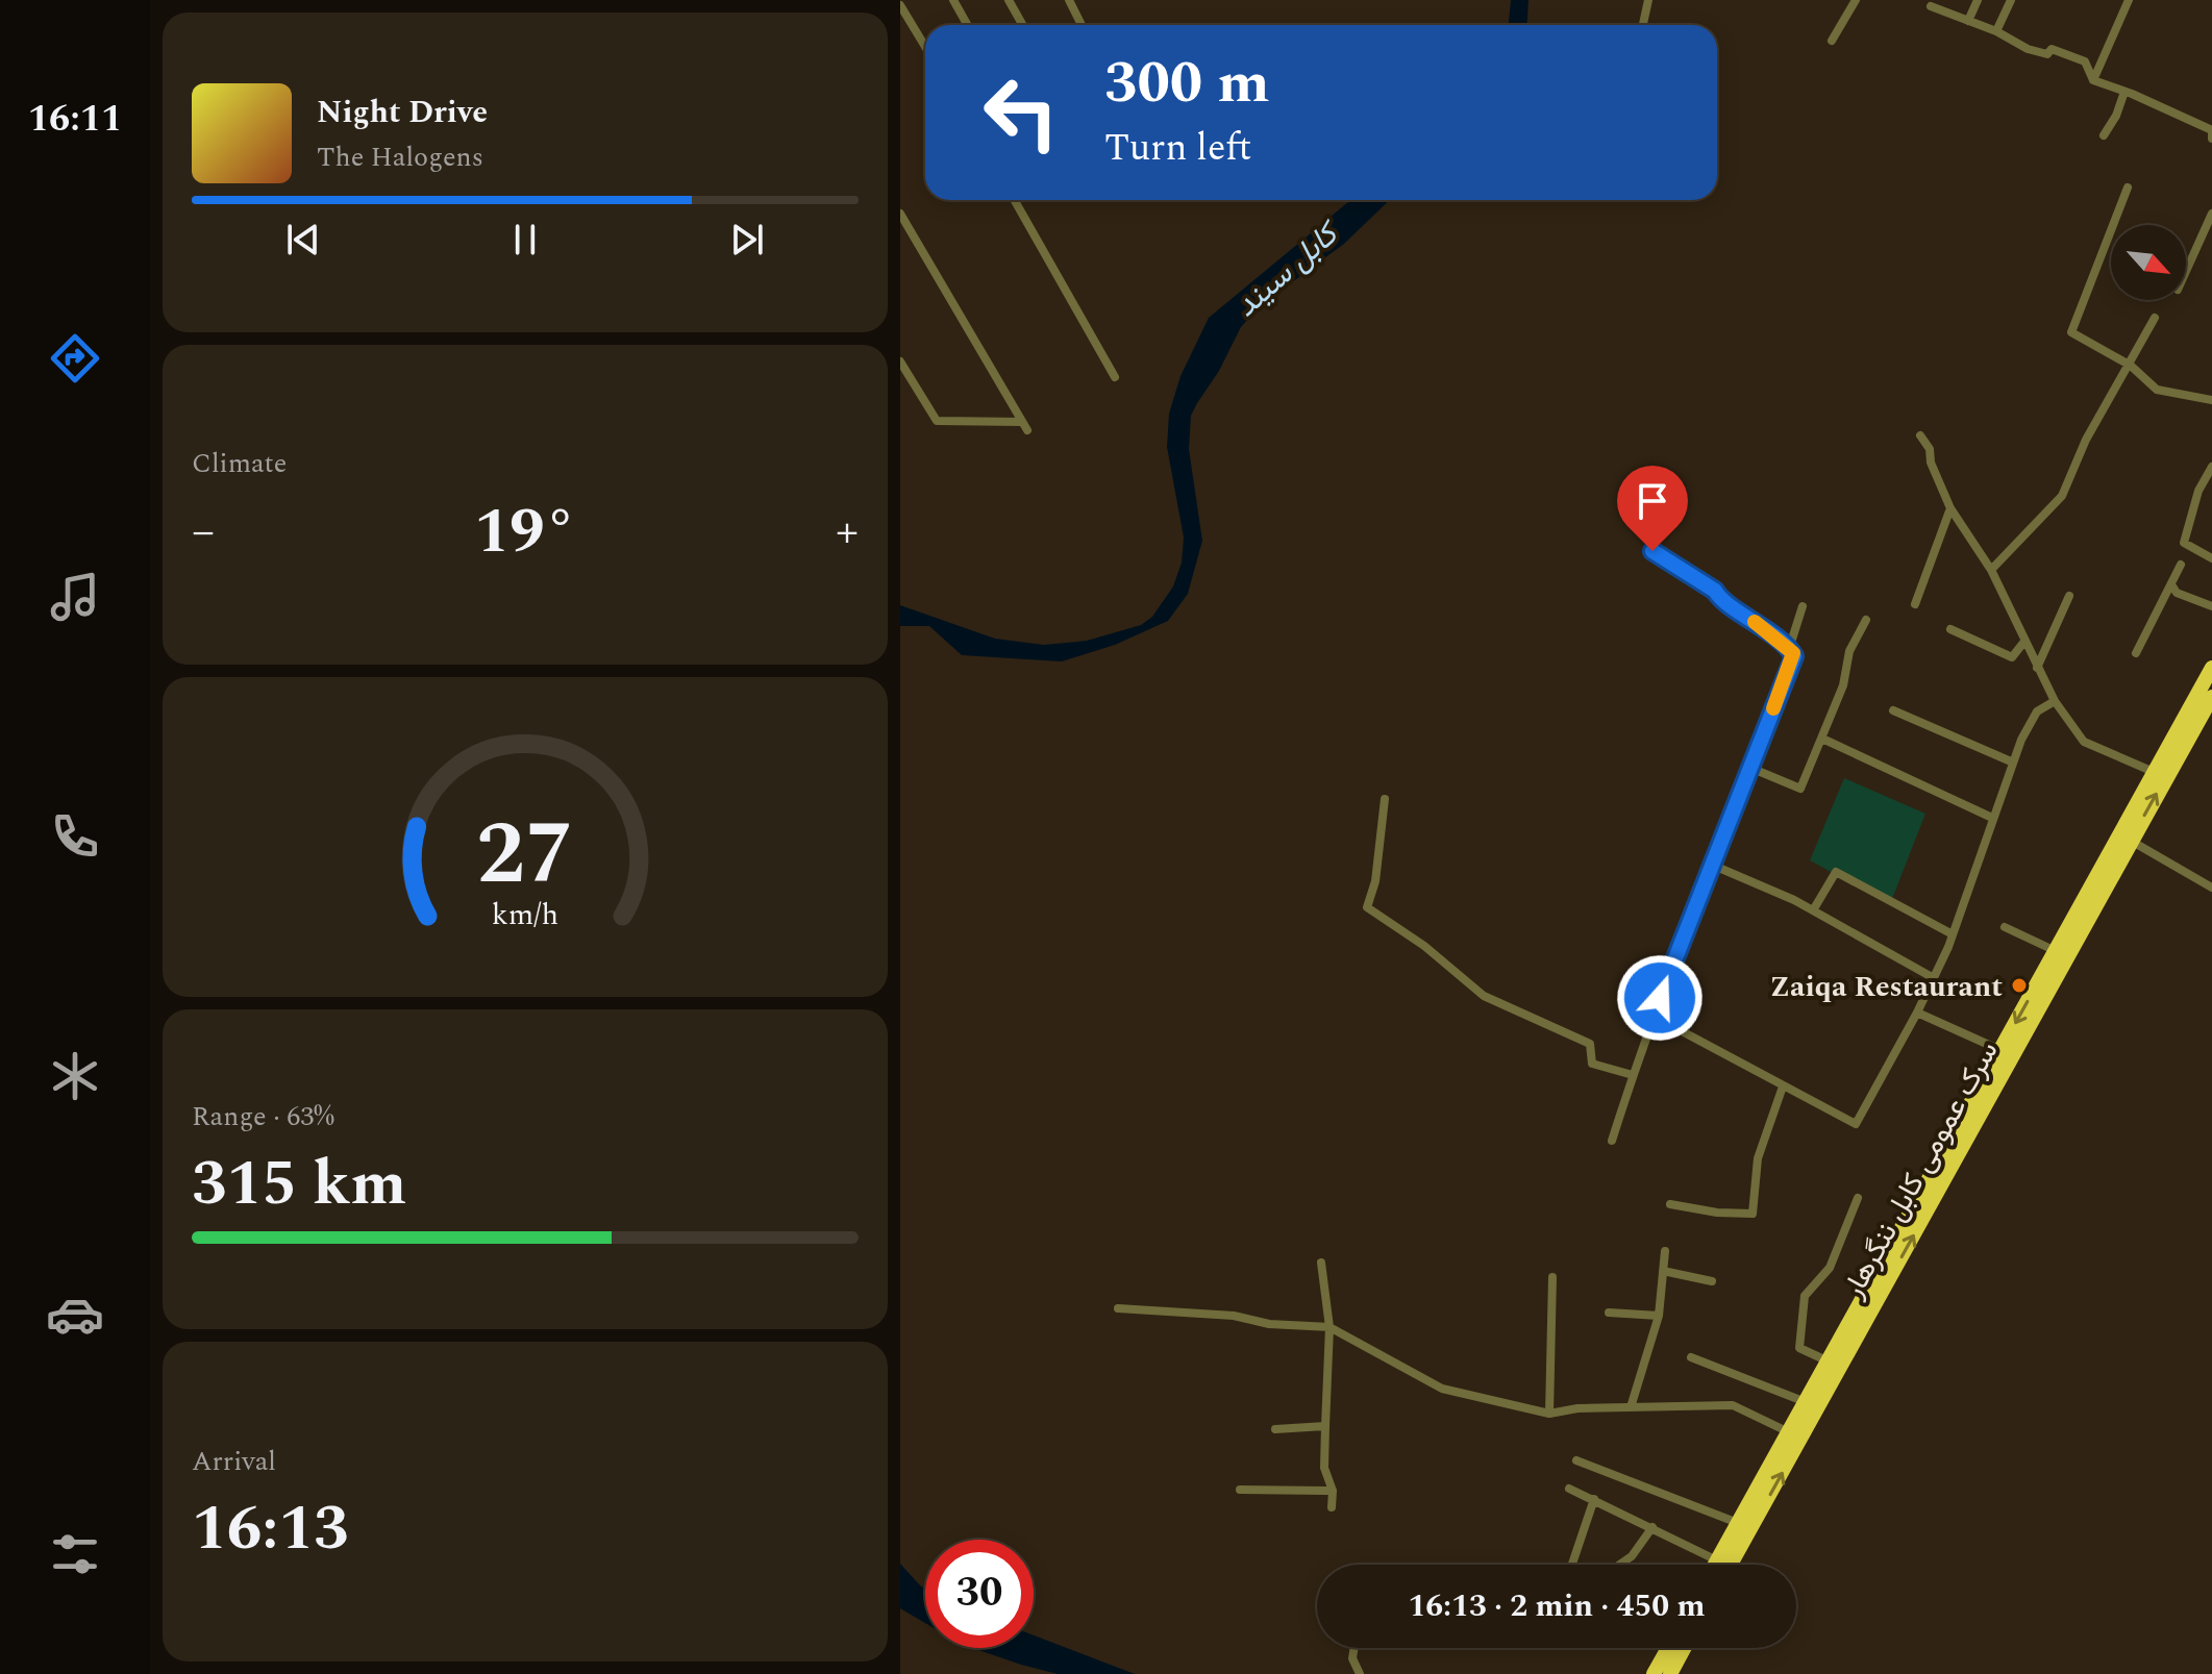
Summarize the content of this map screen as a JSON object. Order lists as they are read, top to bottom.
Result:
{
  "streets": {
    "highway": ["سرک عمومی کابل ننگرهار"]
  },
  "water": ["کابل سيند"],
  "places": ["Zaiqa Restaurant"],
  "north": "bottom right",
  "page": {
    "tabs": "16:11",
    "turn": ["300 m", "Turn left"],
    "song": ["Night Drive", "The Halogens"],
    "tile": [
      "Climate",
      ["Range · 63%", "315 km"],
      ["Arrival", "16:13"]
    ],
    "heat": ["−", "19°", "+"],
    "limit": "30",
    "trip": "16:13 · 2 min · 450 m",
    "gauge": ["27", "km/h"]
  }
}
